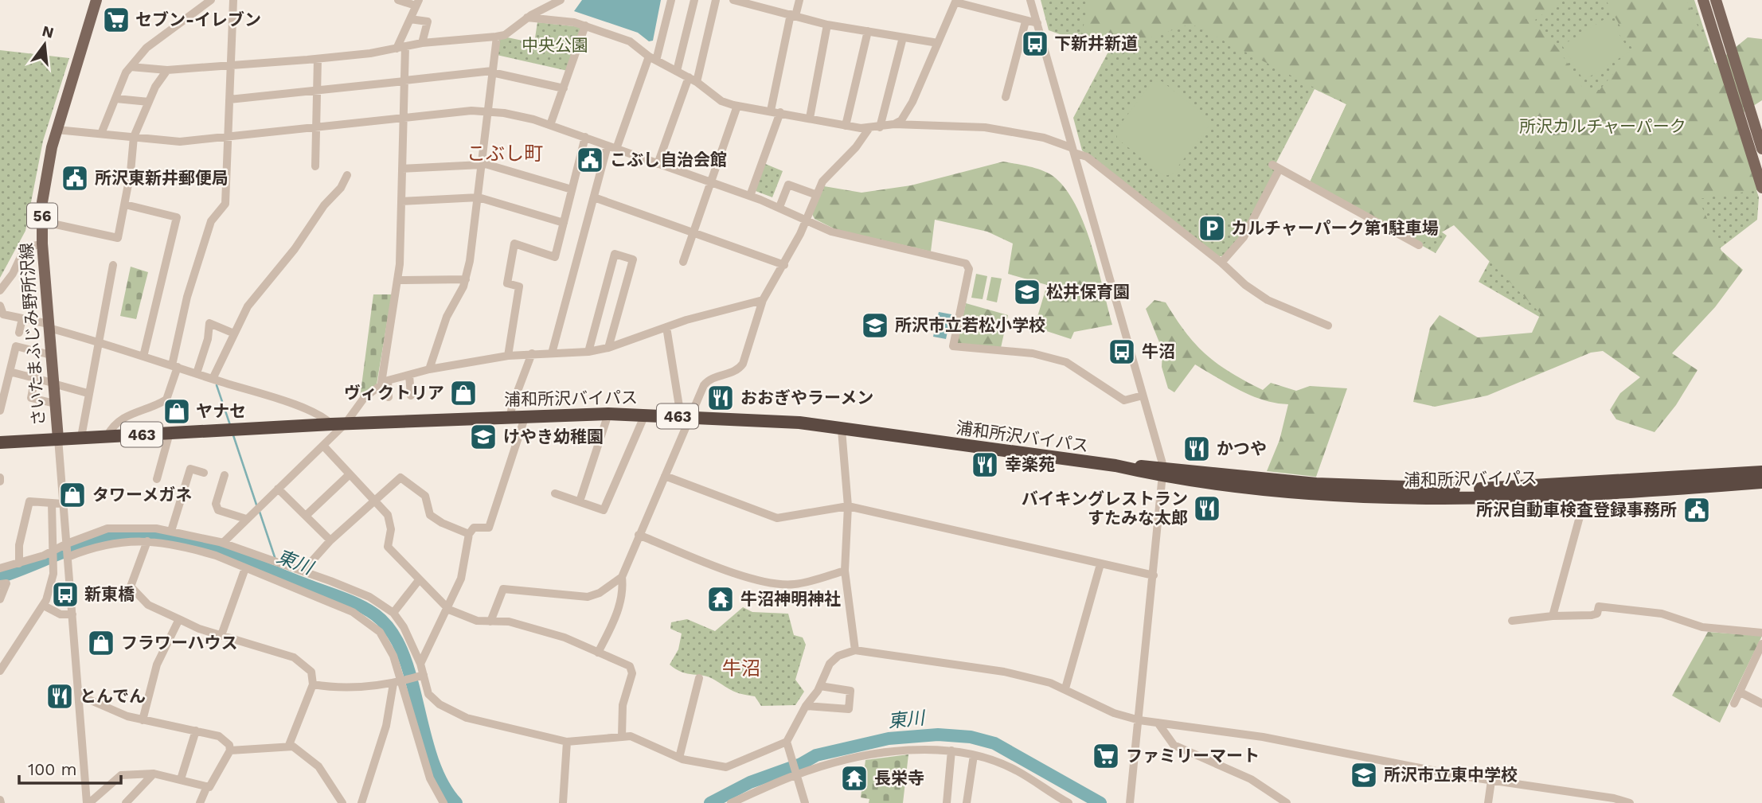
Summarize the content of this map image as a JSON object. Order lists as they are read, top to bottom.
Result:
{
  "streets": {
    "highway": ["浦和所沢バイパス", "463"],
    "main road": ["56", "さいたまふじみ野所沢線"]
  },
  "crossings": [
    ["さいたまふじみ野所沢線", "浦和所沢バイパス"],
    ["さいたまふじみ野所沢線", "463"],
    ["浦和所沢バイパス", "463"]
  ],
  "districts": ["こぶし町", "牛沼"],
  "water": ["東川"],
  "parks": ["中央公園", "所沢カルチャーパーク"],
  "places": {
    "supermarket": ["セブン-イレブン", "ファミリーマート"],
    "bus stop": ["下新井新道", "牛沼", "新東橋"],
    "public building": ["こぶし自治会館", "所沢東新井郵便局", "所沢自動車検査登録事務所"],
    "parking": ["カルチャーパーク第1駐車場"],
    "school or university": [
      "松井保育園",
      "所沢市立若松小学校",
      "けやき幼稚園",
      "所沢市立東中学校"
    ],
    "shop": [
      "ヴィクトリア",
      "ヤナセ",
      "タワーメガネ",
      "フラワーハウス"
    ],
    "restaurant": [
      "おおぎやラーメン",
      "かつや",
      "幸楽苑",
      "バイキングレストラン すたみな太郎",
      "とんでん"
    ],
    "temple": ["牛沼神明神社", "長栄寺"]
  },
  "scale_bar": "100 m",
  "north": "top"
}
